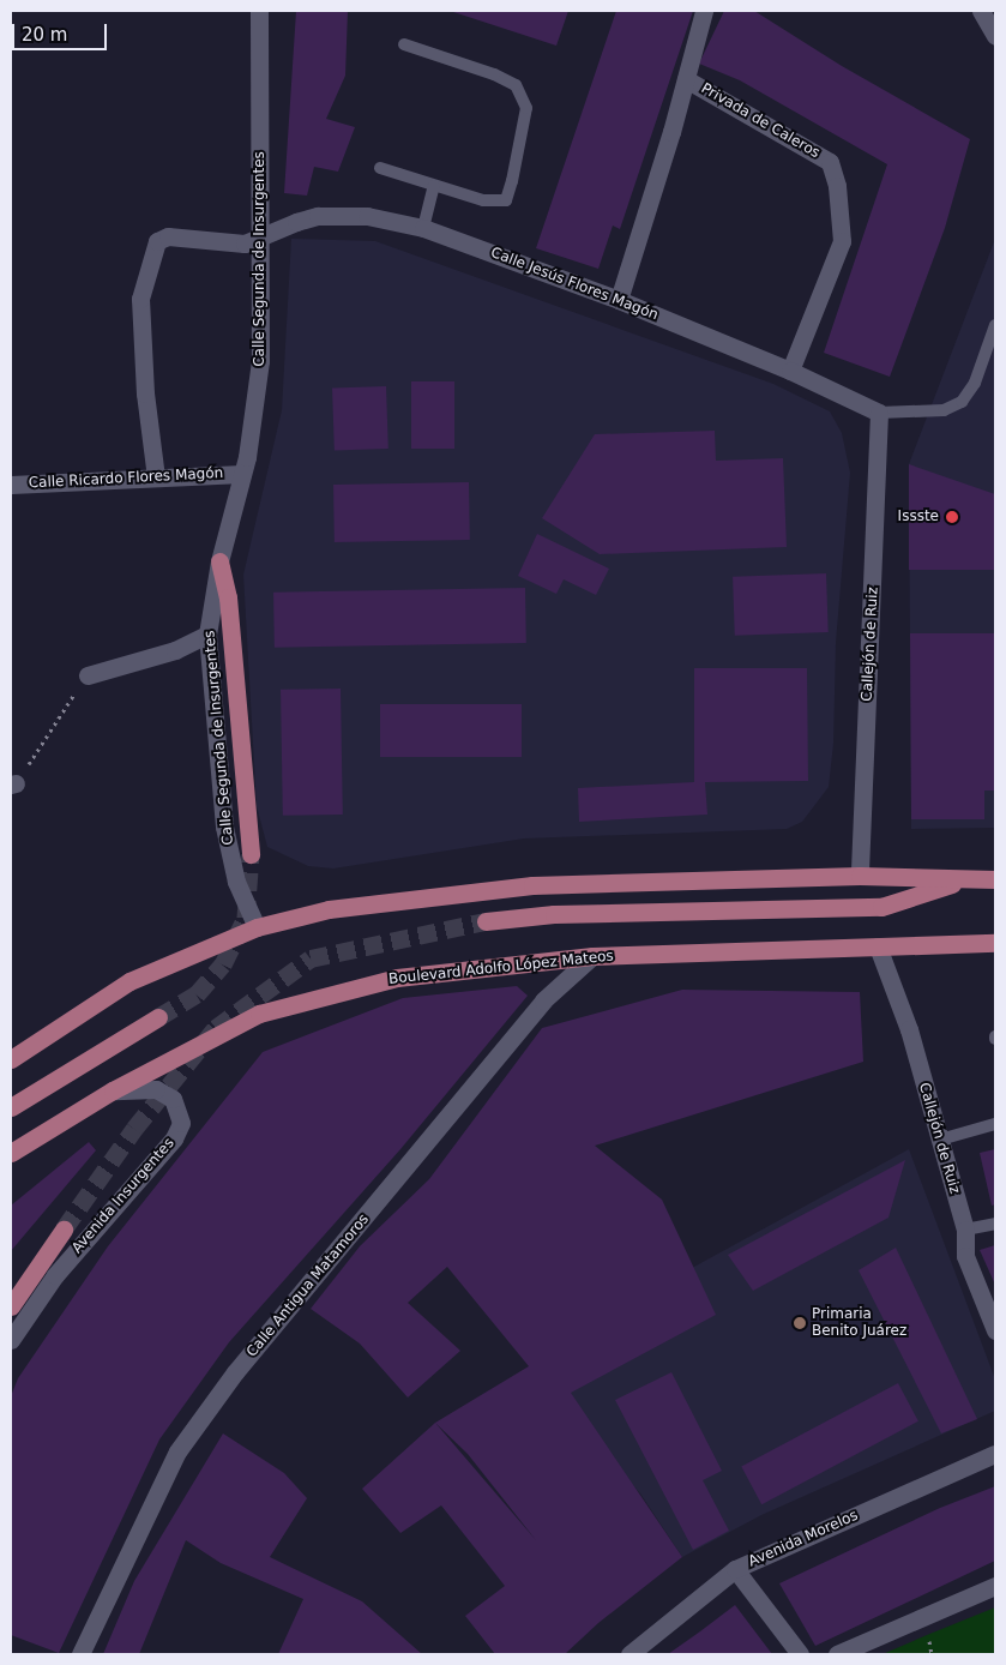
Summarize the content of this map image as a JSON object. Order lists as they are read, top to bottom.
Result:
{
  "streets": {
    "main road": ["Boulevard Adolfo López Mateos"],
    "street": [
      "Privada de Caleros",
      "Calle Segunda de Insurgentes",
      "Calle Jesús Flores Magón",
      "Calle Ricardo Flores Magón",
      "Callejón de Ruiz",
      "Avenida Insurgentes",
      "Calle Antigua Matamoros",
      "Avenida Morelos"
    ]
  },
  "crossings": [
    ["Privada de Caleros", "Calle Jesús Flores Magón"],
    ["Calle Segunda de Insurgentes", "Calle Jesús Flores Magón"],
    ["Calle Segunda de Insurgentes", "Calle Ricardo Flores Magón"],
    ["Calle Jesús Flores Magón", "Callejón de Ruiz"],
    ["Callejón de Ruiz", "Boulevard Adolfo López Mateos"],
    ["Boulevard Adolfo López Mateos", "Avenida Insurgentes"],
    ["Boulevard Adolfo López Mateos", "Calle Antigua Matamoros"]
  ],
  "places": ["Issste", "Primaria Benito Juárez"],
  "scale_bar": "20 m"
}
